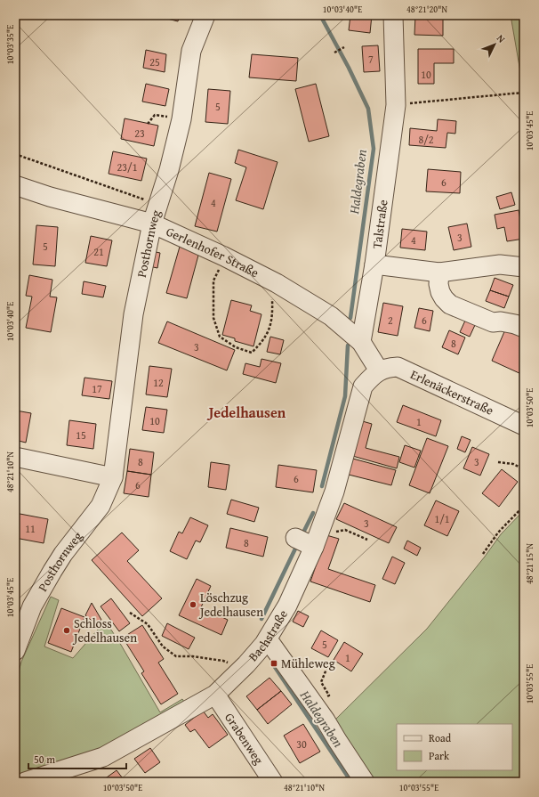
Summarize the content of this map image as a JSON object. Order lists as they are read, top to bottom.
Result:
{
  "streets": {
    "street": [
      "Talstraße",
      "Posthornweg",
      "Gerlenhofer Straße",
      "Erlenäckerstraße",
      "Bachstraße",
      "Grabenweg"
    ]
  },
  "crossings": [
    ["Talstraße", "Gerlenhofer Straße"],
    ["Posthornweg", "Gerlenhofer Straße"],
    ["Gerlenhofer Straße", "Erlenäckerstraße"],
    ["Gerlenhofer Straße", "Bachstraße"],
    ["Erlenäckerstraße", "Bachstraße"],
    ["Bachstraße", "Grabenweg"]
  ],
  "districts": ["Jedelhausen"],
  "water": ["Haldegraben"],
  "places": {
    "other": ["Löschzug Jedelhausen", "Schloss Jedelhausen"],
    "transit": ["Mühleweg"]
  },
  "house_numbers": [
    "7",
    "25",
    "10",
    "5",
    "23",
    "8/2",
    "23/1",
    "6",
    "4",
    "3",
    "4",
    "5",
    "21",
    "2",
    "6",
    "8",
    "3",
    "12",
    "17",
    "10",
    "1",
    "15",
    "8",
    "3",
    "6",
    "6",
    "1/1",
    "3",
    "11",
    "8",
    "5",
    "1",
    "30"
  ],
  "legend": ["Road", "Park"],
  "scale_bar": "50 m",
  "north": "top right",
  "coordinates": [
    "10°03'40\"E",
    "48°21'20\"N",
    "10°03'35\"E",
    "10°03'45\"E",
    "10°03'50\"E",
    "48°21'10\"N",
    "48°21'15\"N",
    "10°03'55\"E"
  ]
}
